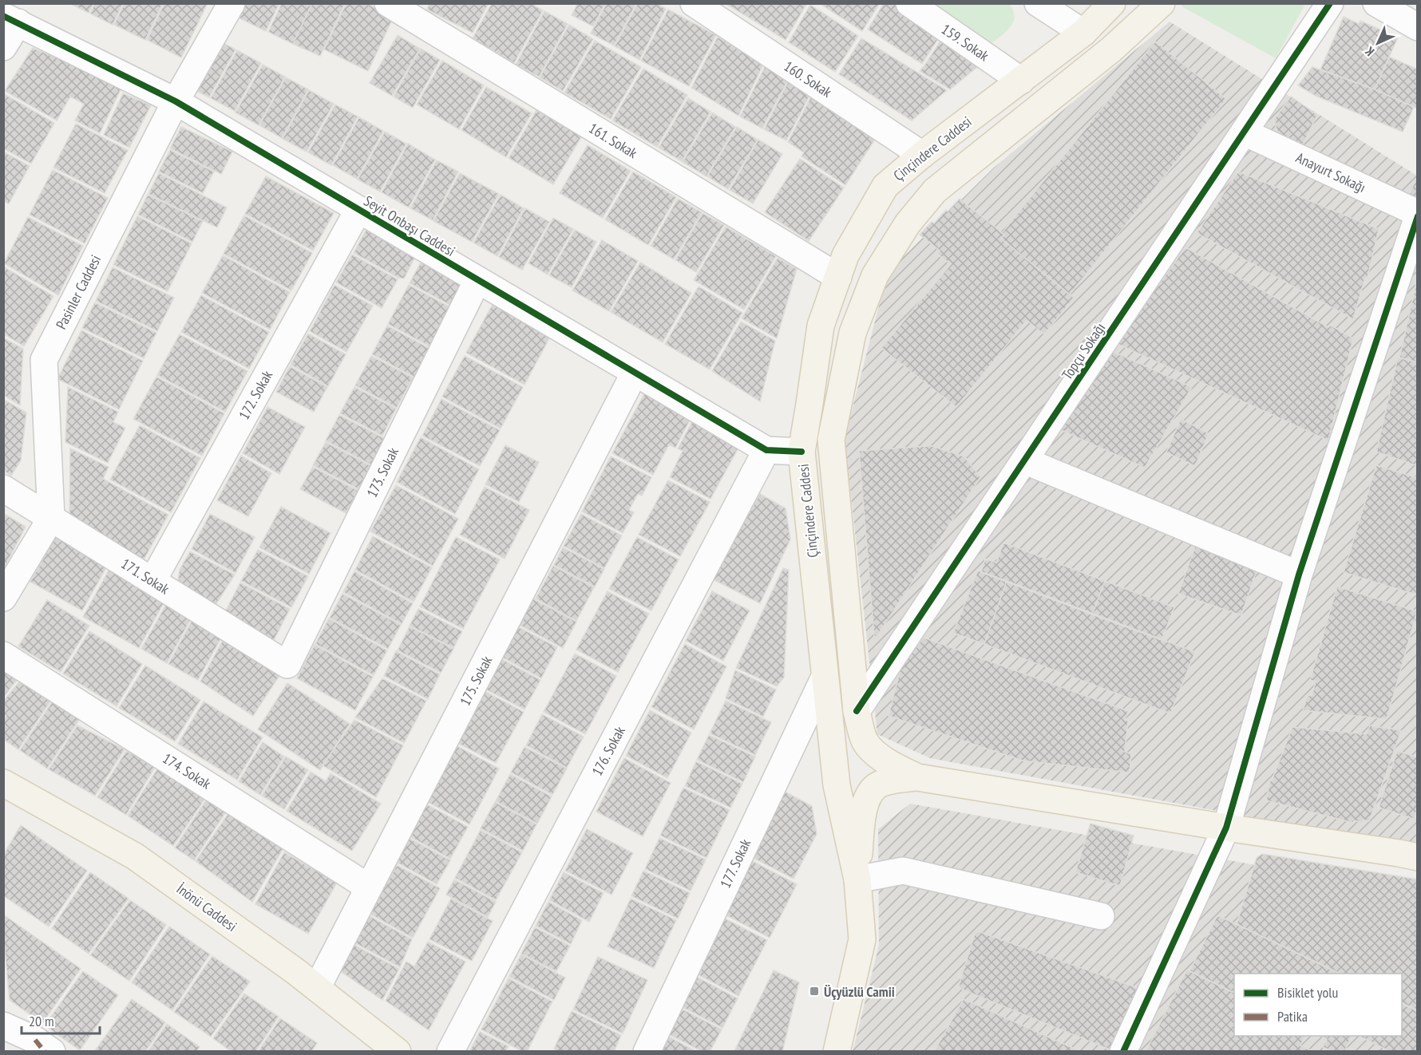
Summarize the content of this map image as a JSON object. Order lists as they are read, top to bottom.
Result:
{
  "streets": {
    "main road": ["Çinçindere Caddesi", "İnönü Caddesi"],
    "street": [
      "159. Sokak",
      "160. Sokak",
      "161. Sokak",
      "Anayurt Sokağı",
      "Seyit Onbaşı Caddesi",
      "Pasinler Caddesi",
      "Topçu Sokağı",
      "172. Sokak",
      "173. Sokak",
      "171. Sokak",
      "175. Sokak",
      "176. Sokak",
      "174. Sokak",
      "177. Sokak"
    ]
  },
  "crossings": [
    ["159. Sokak", "Çinçindere Caddesi"],
    ["160. Sokak", "Çinçindere Caddesi"],
    ["161. Sokak", "Çinçindere Caddesi"],
    ["Çinçindere Caddesi", "Seyit Onbaşı Caddesi"],
    ["Çinçindere Caddesi", "Topçu Sokağı"],
    ["Çinçindere Caddesi", "177. Sokak"],
    ["Anayurt Sokağı", "Topçu Sokağı"],
    ["Seyit Onbaşı Caddesi", "Pasinler Caddesi"],
    ["Seyit Onbaşı Caddesi", "172. Sokak"],
    ["Seyit Onbaşı Caddesi", "173. Sokak"],
    ["Seyit Onbaşı Caddesi", "175. Sokak"],
    ["Seyit Onbaşı Caddesi", "176. Sokak"],
    ["Pasinler Caddesi", "171. Sokak"],
    ["172. Sokak", "171. Sokak"],
    ["173. Sokak", "171. Sokak"],
    ["175. Sokak", "174. Sokak"],
    ["175. Sokak", "İnönü Caddesi"]
  ],
  "places": {
    "transit": ["Üçyüzlü Camii"]
  },
  "legend": ["Bisiklet yolu", "Patika"],
  "scale_bar": "20 m",
  "north": "bottom left"
}
